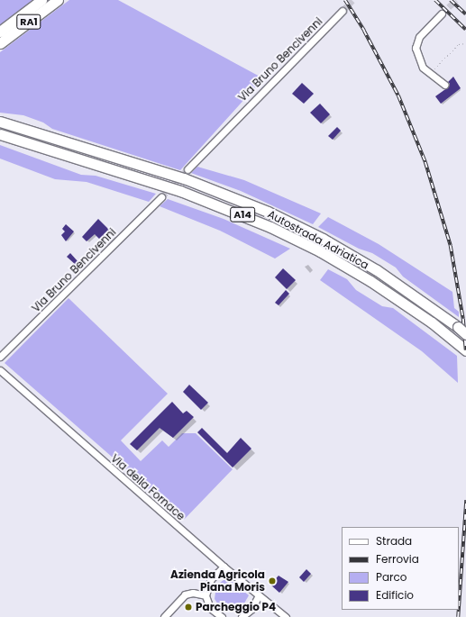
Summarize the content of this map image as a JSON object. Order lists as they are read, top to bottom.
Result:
{
  "streets": {
    "highway": ["RA1", "A14", "Autostrada Adriatica"],
    "street": ["Via Bruno Bencivenni", "Via della Fornace"]
  },
  "places": ["Azienda Agricola Piana Moris", "Parcheggio P4"],
  "legend": [
    "Strada",
    "Ferrovia",
    "Parco",
    "Edificio"
  ]
}
